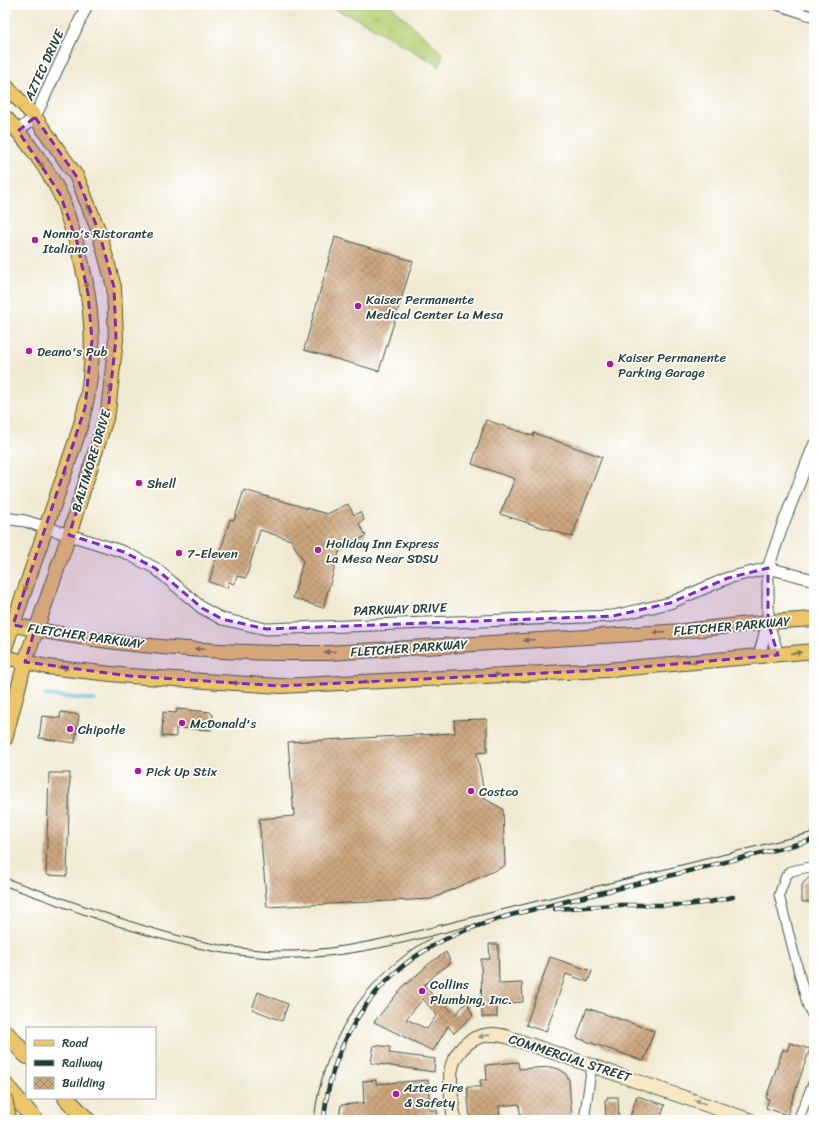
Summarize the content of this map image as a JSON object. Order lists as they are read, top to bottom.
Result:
{
  "streets": {
    "main road": ["BALTIMORE DRIVE", "FLETCHER PARKWAY", "COMMERCIAL STREET"],
    "street": ["AZTEC DRIVE", "PARKWAY DRIVE"]
  },
  "crossings": [
    ["AZTEC DRIVE", "BALTIMORE DRIVE"],
    ["BALTIMORE DRIVE", "PARKWAY DRIVE"],
    ["BALTIMORE DRIVE", "FLETCHER PARKWAY"]
  ],
  "places": [
    "Nonno's Ristorante Italiano",
    "Kaiser Permanente Medical Center La Mesa",
    "Deano's Pub",
    "Kaiser Permanente Parking Garage",
    "Shell",
    "Holiday Inn Express La Mesa Near SDSU",
    "7-Eleven",
    "McDonald's",
    "Chipotle",
    "Pick Up Stix",
    "Costco",
    "Collins Plumbing, Inc.",
    "Aztec Fire & Safety"
  ],
  "legend": ["Road", "Railway", "Building"]
}
